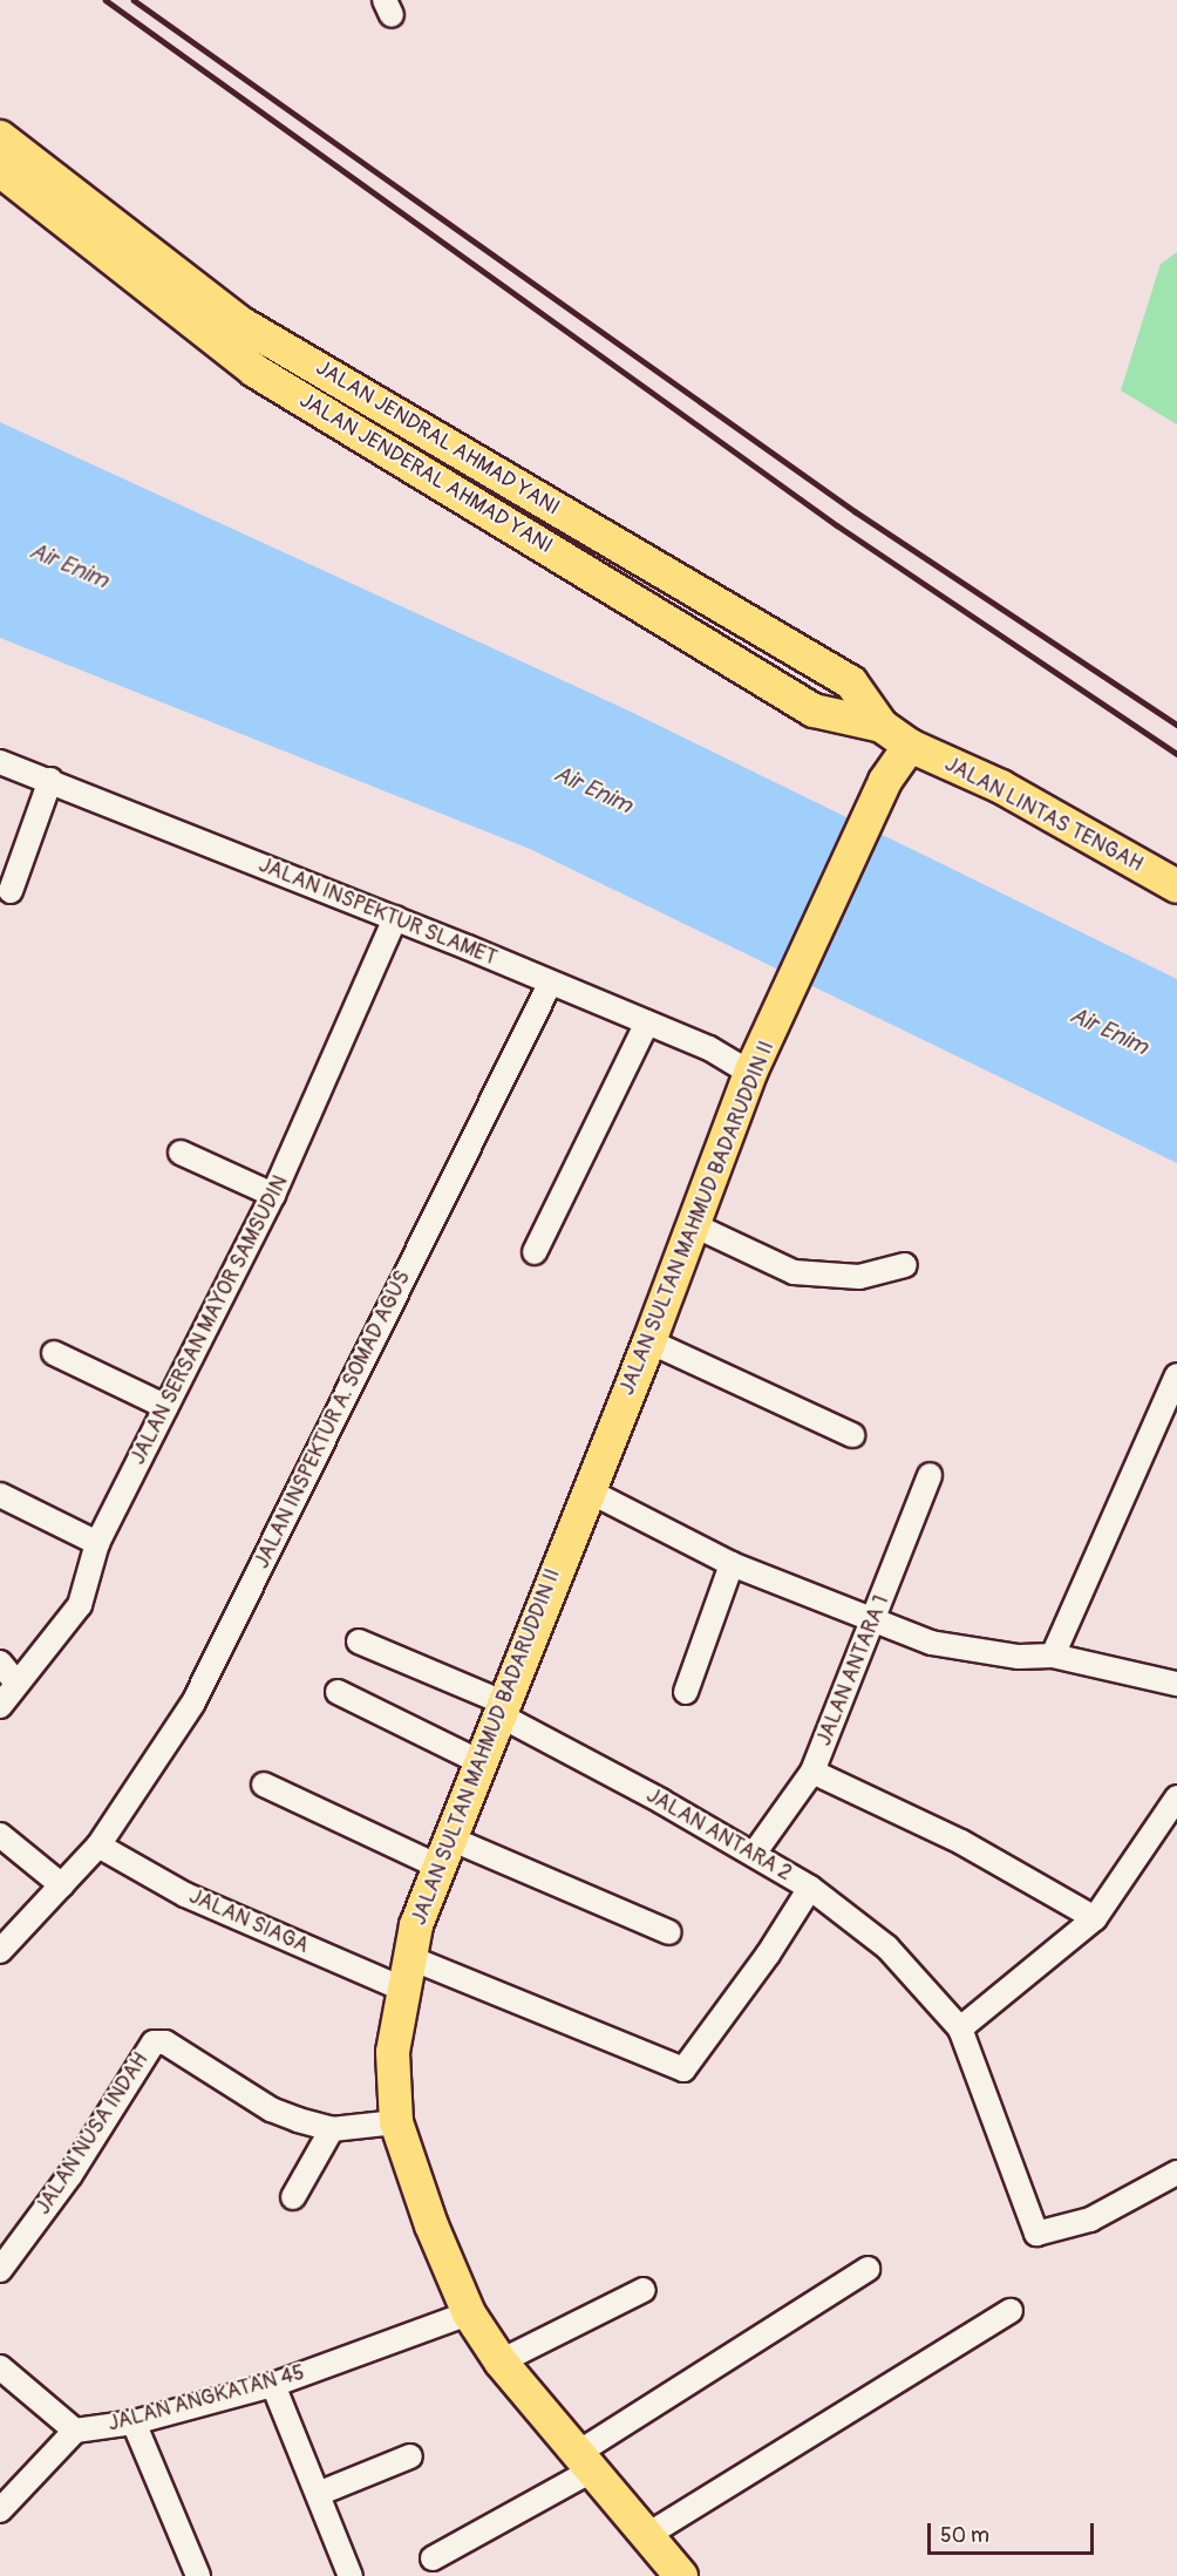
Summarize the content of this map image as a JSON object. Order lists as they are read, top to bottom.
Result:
{
  "streets": {
    "highway": [
      "JALAN JENDRAL AHMAD YANI",
      "JALAN JENDERAL AHMAD YANI",
      "JALAN LINTAS TENGAH",
      "JALAN SULTAN MAHMUD BADARUDDIN II"
    ],
    "street": [
      "JALAN INSPEKTUR SLAMET",
      "JALAN SERSAN MAYOR SAMSUDIN",
      "JALAN INSPEKTUR A. SOMAD AGUS",
      "JALAN ANTARA 1",
      "JALAN ANTARA 2",
      "JALAN SIAGA",
      "JALAN NUSA INDAH",
      "JALAN ANGKATAN 45"
    ]
  },
  "crossings": [
    ["JALAN JENDRAL AHMAD YANI", "JALAN JENDERAL AHMAD YANI"],
    ["JALAN JENDRAL AHMAD YANI", "JALAN LINTAS TENGAH"],
    ["JALAN JENDERAL AHMAD YANI", "JALAN LINTAS TENGAH"],
    ["JALAN LINTAS TENGAH", "JALAN SULTAN MAHMUD BADARUDDIN II"],
    ["JALAN INSPEKTUR SLAMET", "JALAN SULTAN MAHMUD BADARUDDIN II"],
    ["JALAN INSPEKTUR SLAMET", "JALAN SERSAN MAYOR SAMSUDIN"],
    ["JALAN INSPEKTUR SLAMET", "JALAN INSPEKTUR A. SOMAD AGUS"],
    ["JALAN SULTAN MAHMUD BADARUDDIN II", "JALAN ANTARA 2"],
    ["JALAN SULTAN MAHMUD BADARUDDIN II", "JALAN SIAGA"],
    ["JALAN SULTAN MAHMUD BADARUDDIN II", "JALAN NUSA INDAH"],
    ["JALAN SULTAN MAHMUD BADARUDDIN II", "JALAN ANGKATAN 45"],
    ["JALAN INSPEKTUR A. SOMAD AGUS", "JALAN SIAGA"],
    ["JALAN ANTARA 1", "JALAN ANTARA 2"],
    ["JALAN ANTARA 2", "JALAN SIAGA"]
  ],
  "water": ["Air Enim"],
  "scale_bar": "50 m"
}
